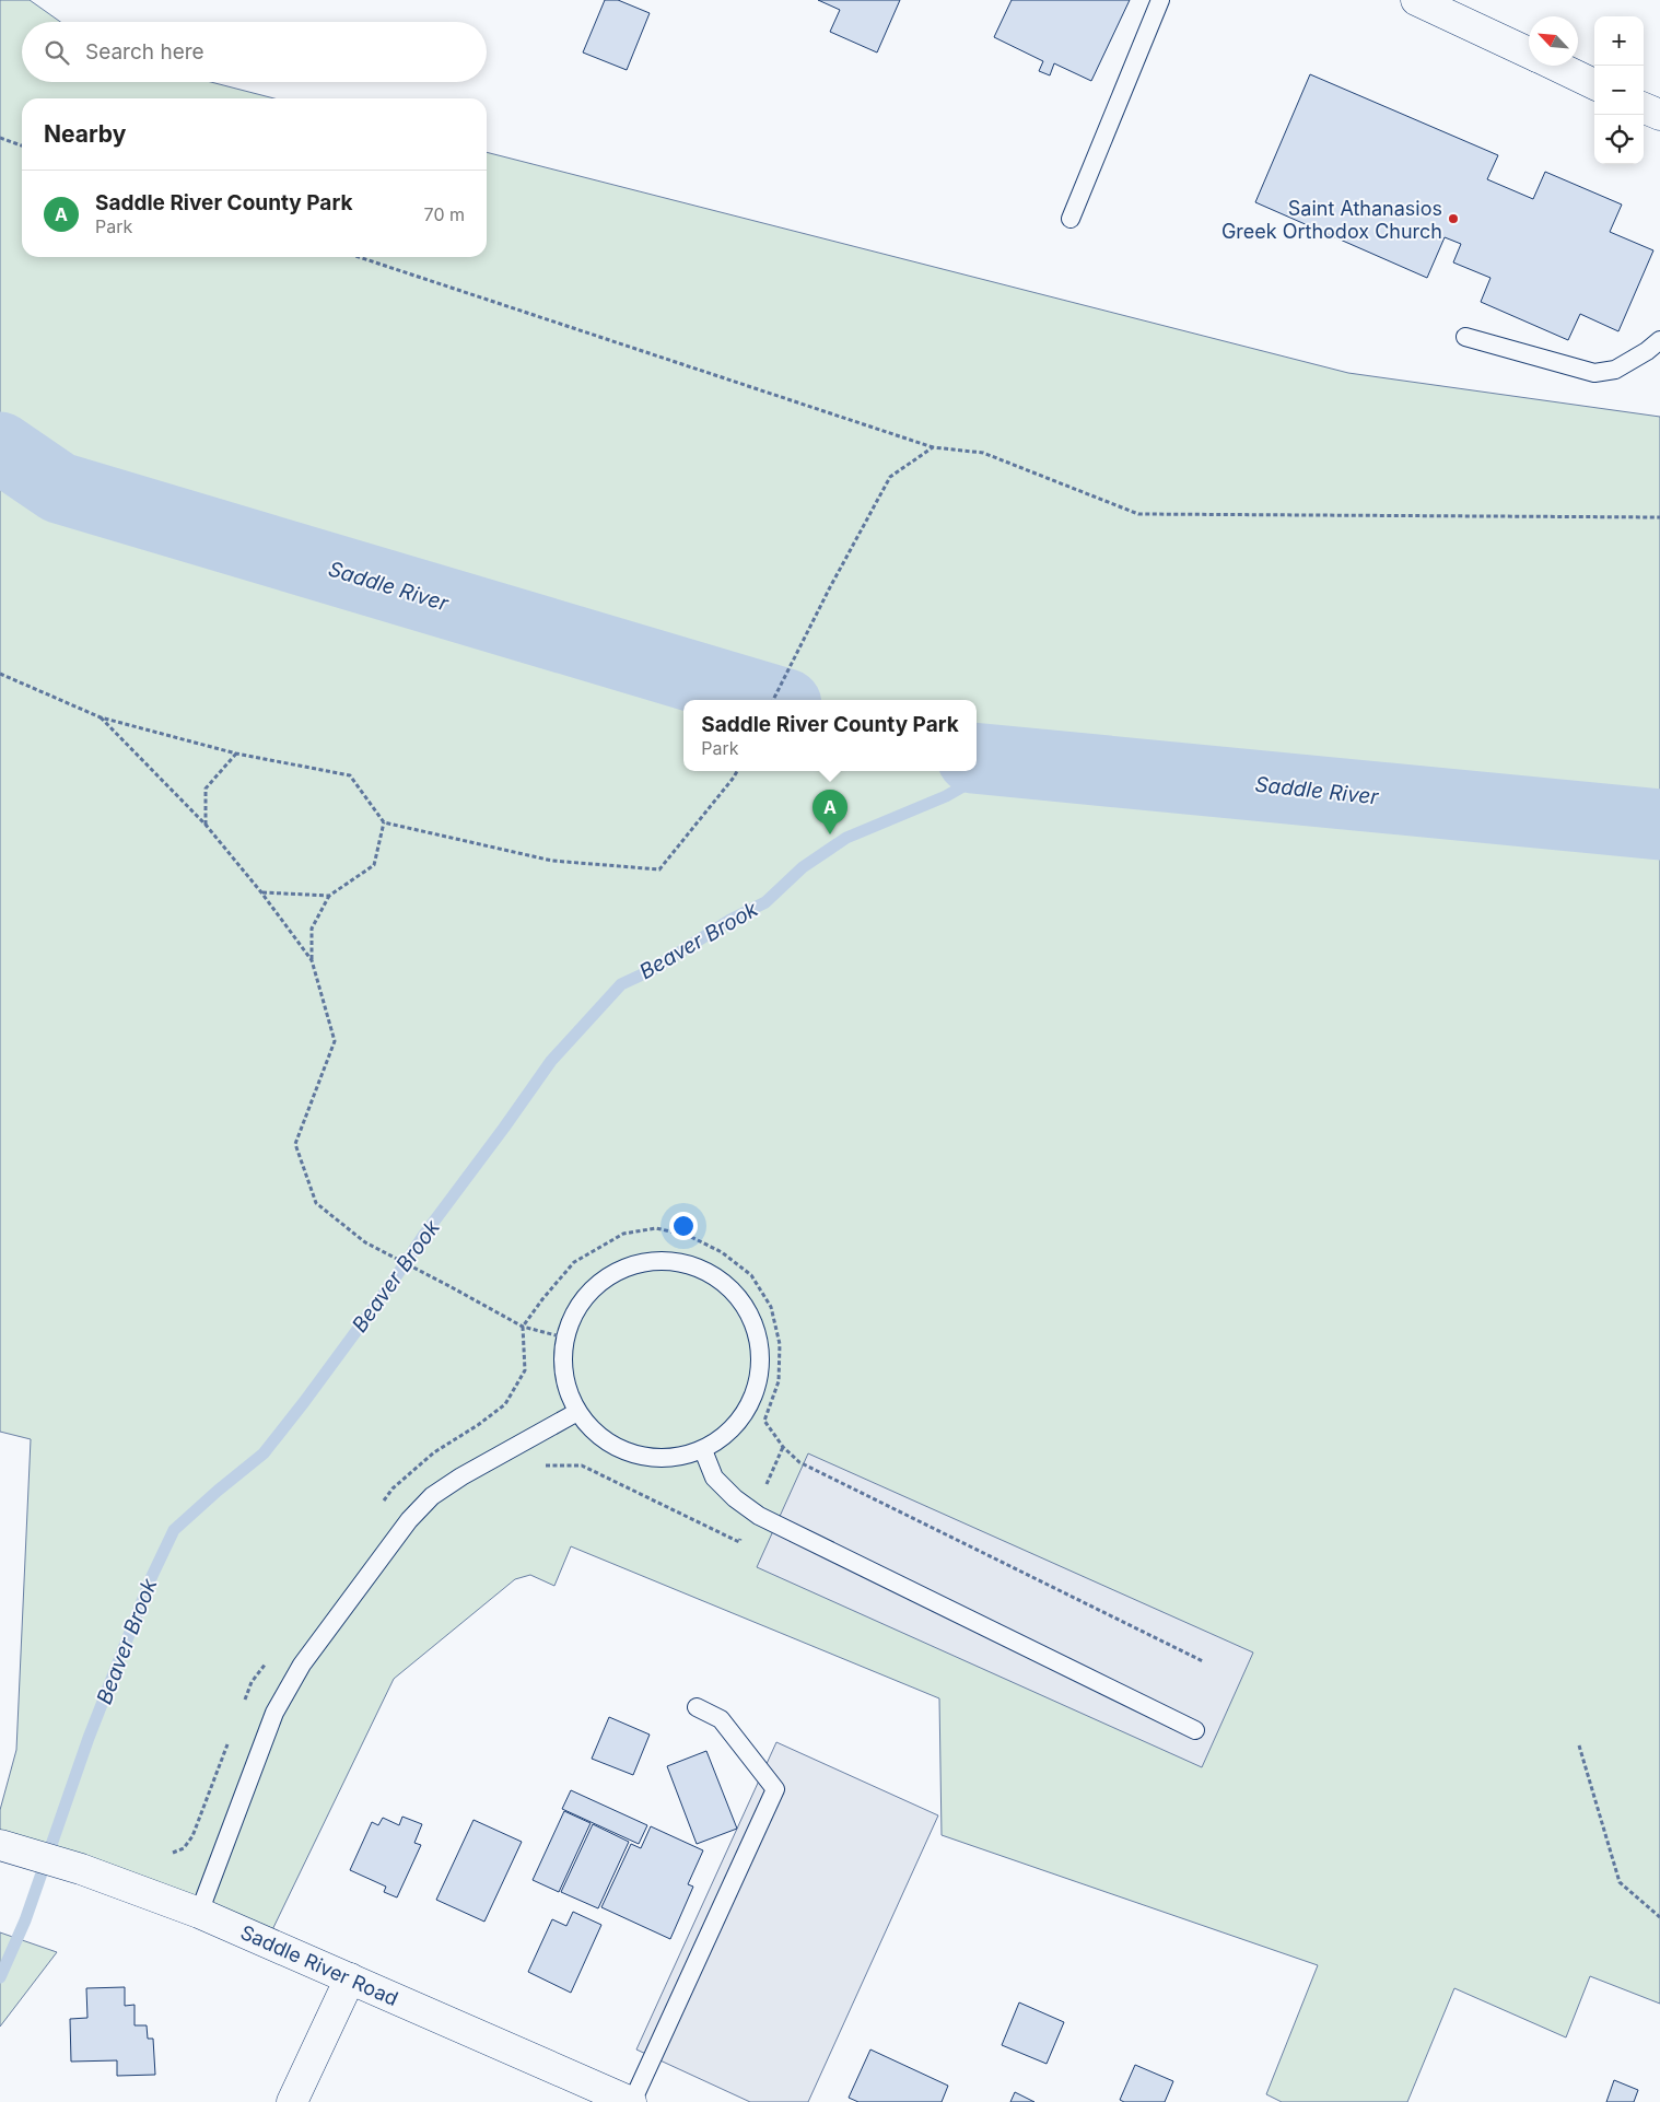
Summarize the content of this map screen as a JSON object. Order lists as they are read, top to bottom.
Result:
{
  "streets": {
    "main road": ["Saddle River Road"]
  },
  "water": ["Saddle River", "Beaver Brook"],
  "places": ["Saint Athanasios Greek Orthodox Church"],
  "north": "top left",
  "page": {
    "map_buttons": ["+", "−"],
    "search": "Search here",
    "heading": "Nearby",
    "list": [
      {
        "mark": "A",
        "name": "Saddle River County Park",
        "note": "Park",
        "value": "70 m"
      }
    ],
    "popup": ["Saddle River County Park", "Park"],
    "pins": "A"
  }
}
